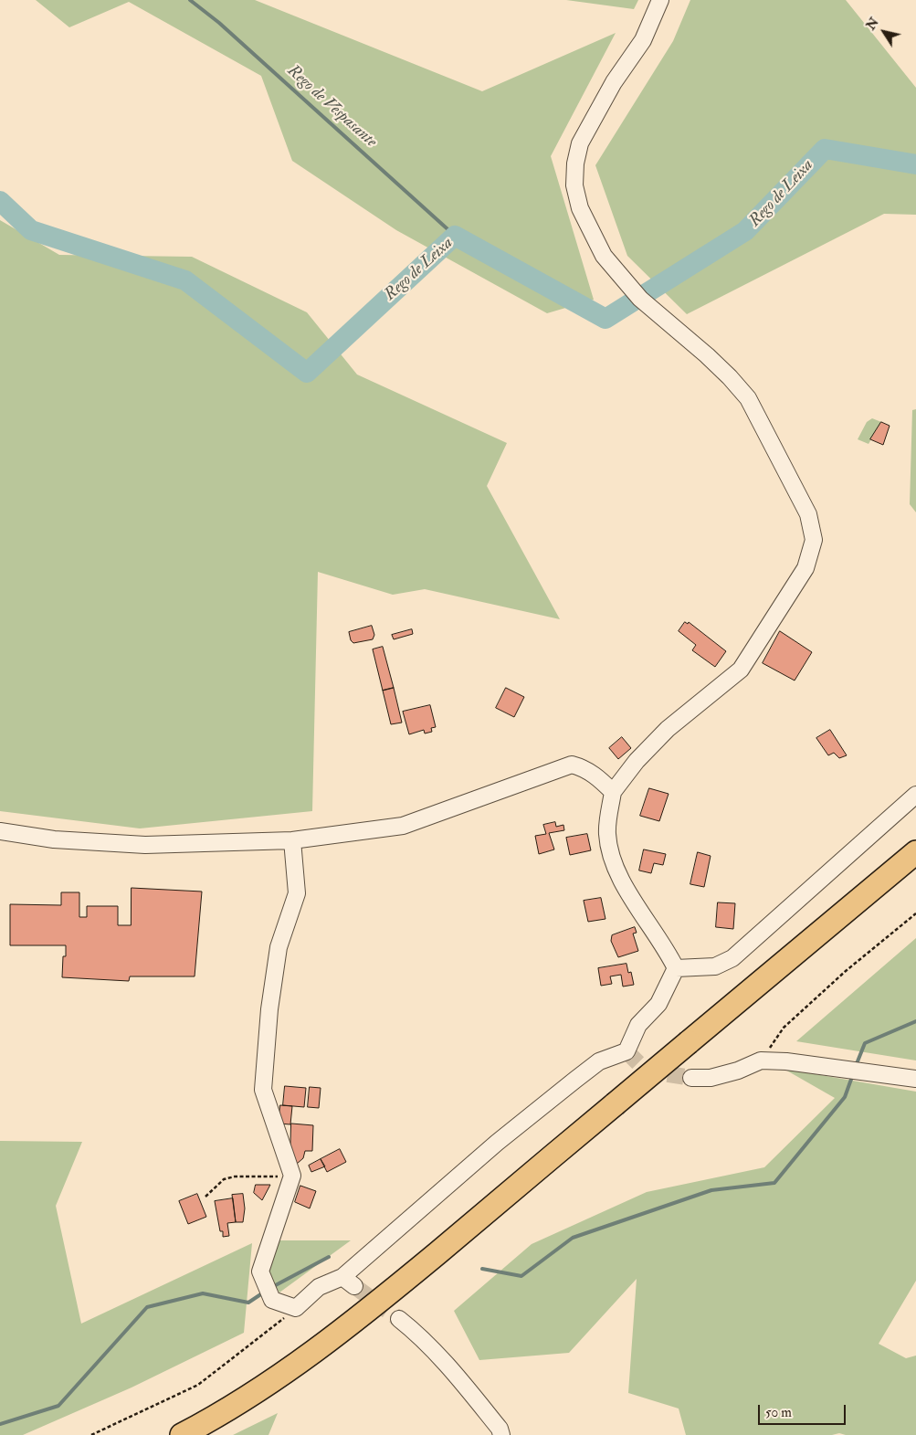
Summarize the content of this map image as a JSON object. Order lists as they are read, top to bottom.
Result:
{
  "water": ["Rego de Vespasante", "Rego de Leixa"],
  "scale_bar": "50 m",
  "north": "top left"
}
